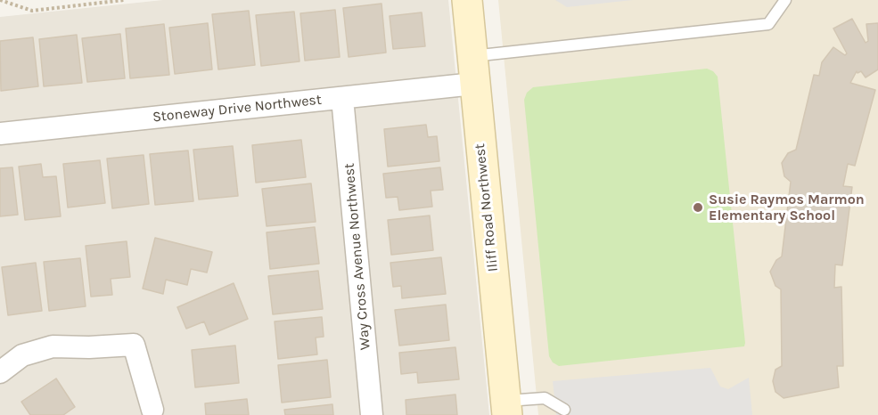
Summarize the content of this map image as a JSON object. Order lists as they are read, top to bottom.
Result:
{
  "streets": {
    "street": ["Stoneway Drive Northwest", "Iliff Road Northwest", "Way Cross Avenue Northwest"]
  },
  "crossings": [
    ["Stoneway Drive Northwest", "Iliff Road Northwest"],
    ["Stoneway Drive Northwest", "Way Cross Avenue Northwest"]
  ],
  "places": ["Susie Raymos Marmon Elementary School"]
}
